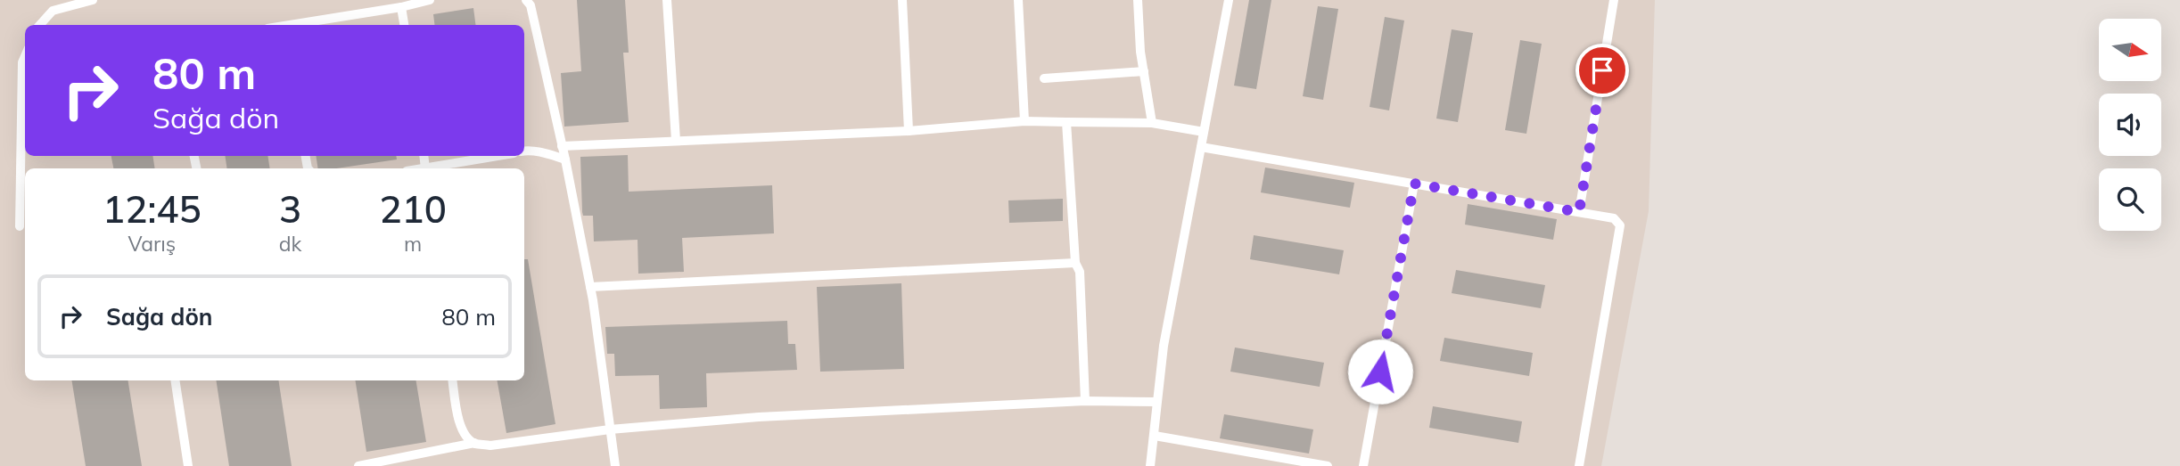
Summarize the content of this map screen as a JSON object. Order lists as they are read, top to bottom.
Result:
{
  "north": "right",
  "page": {
    "turn": ["80 m", "Sağa dön"],
    "eta": [
      "12:45",
      "Varış",
      "3",
      "dk",
      "210",
      "m"
    ],
    "list": [
      {
        "name": "Sağa dön",
        "value": "80 m"
      }
    ]
  }
}
